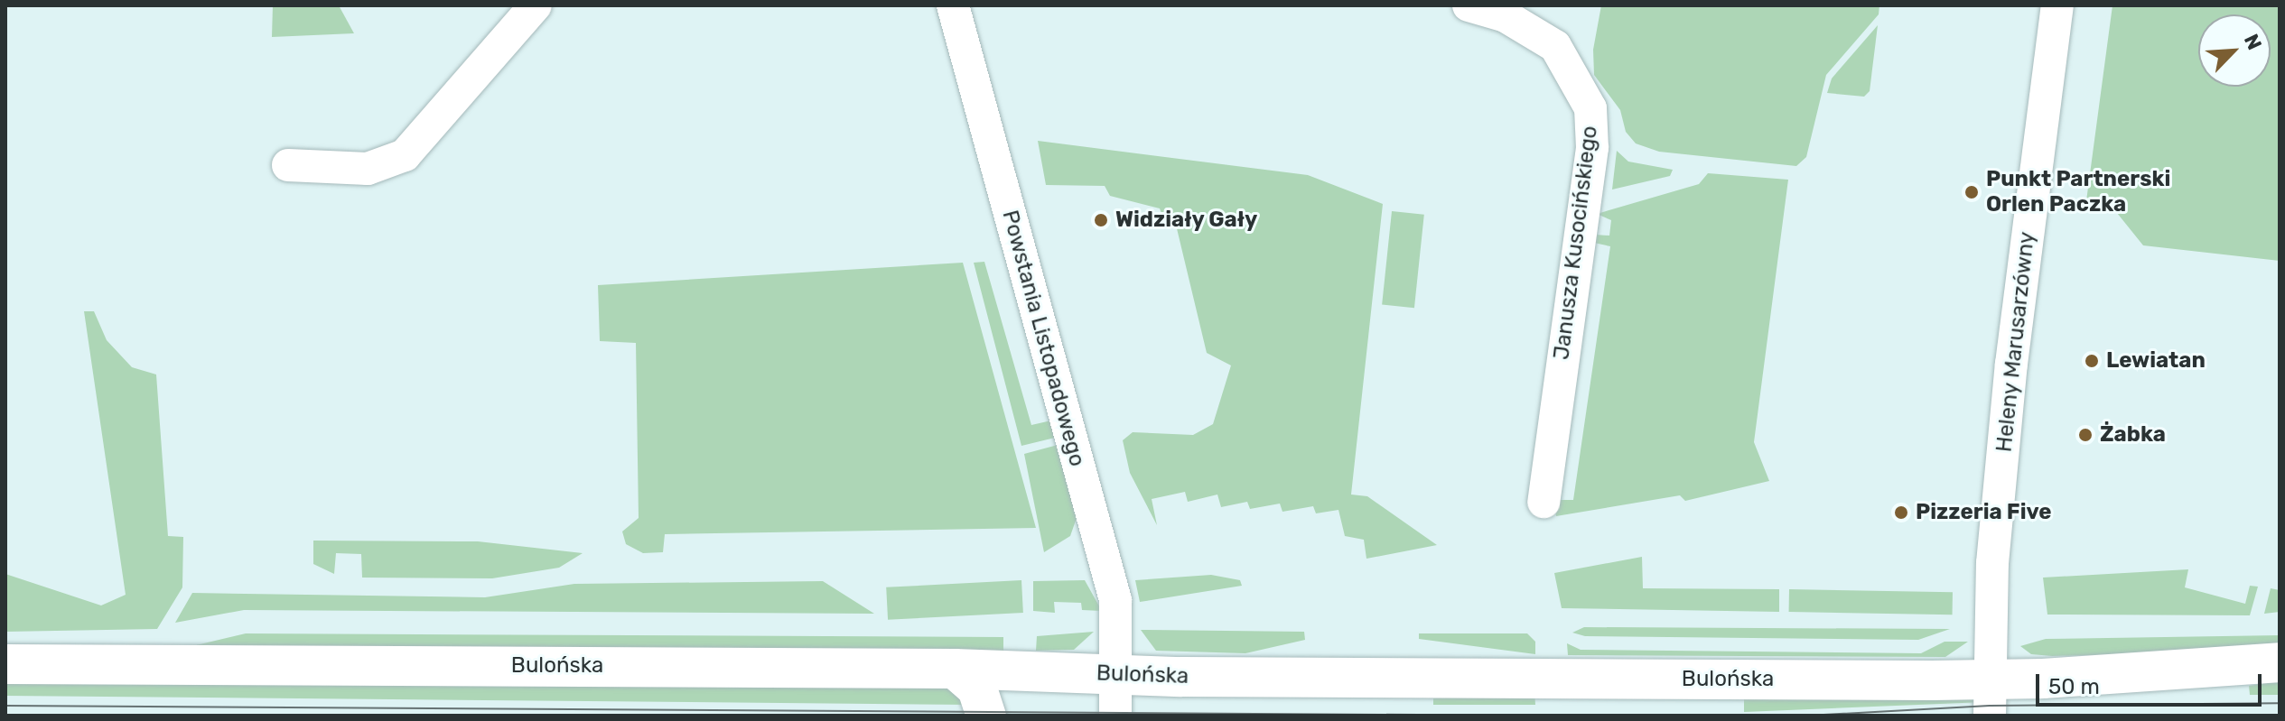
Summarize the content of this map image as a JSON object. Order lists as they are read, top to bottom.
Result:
{
  "streets": {
    "main road": ["Bulońska"],
    "street": ["Janusza Kusocińskiego", "Powstania Listopadowego", "Heleny Marusarzówny"]
  },
  "crossings": [
    ["Powstania Listopadowego", "Bulońska"],
    ["Heleny Marusarzówny", "Bulońska"]
  ],
  "places": [
    "Punkt Partnerski Orlen Paczka",
    "Widziały Gały",
    "Lewiatan",
    "Żabka",
    "Pizzeria Five"
  ],
  "scale_bar": "50 m",
  "north": "top right"
}
